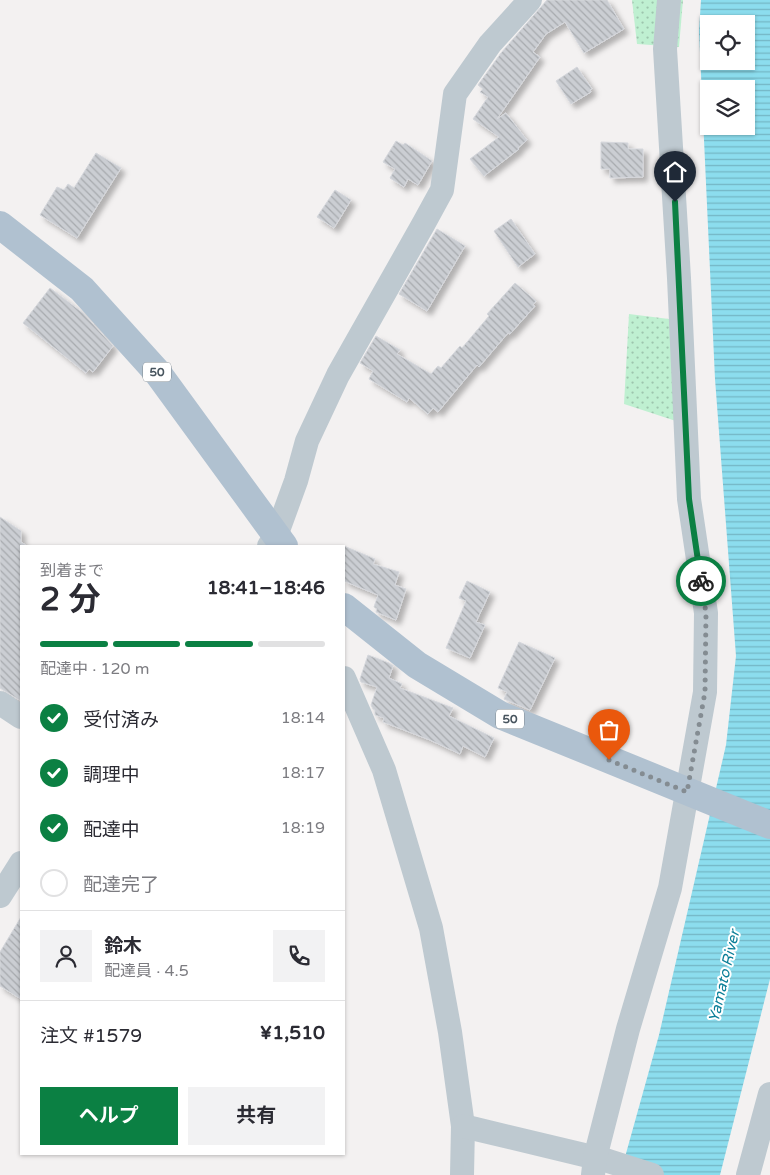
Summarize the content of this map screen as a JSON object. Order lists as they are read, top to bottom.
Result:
{
  "streets": {
    "main road": ["50"]
  },
  "water": ["Yamato River"],
  "page": {
    "heading": ["2 分", "到着まで", "18:41–18:46"],
    "panel": [
      "鈴木",
      "配達員 · 4.5",
      "注文 #1579",
      "¥1,510"
    ],
    "bar": "配達中 · 120 m",
    "list": [
      ["受付済み", "18:14"],
      ["調理中", "18:17"],
      ["配達中", "18:19"],
      "配達完了"
    ],
    "buttons": ["ヘルプ", "共有"]
  }
}
